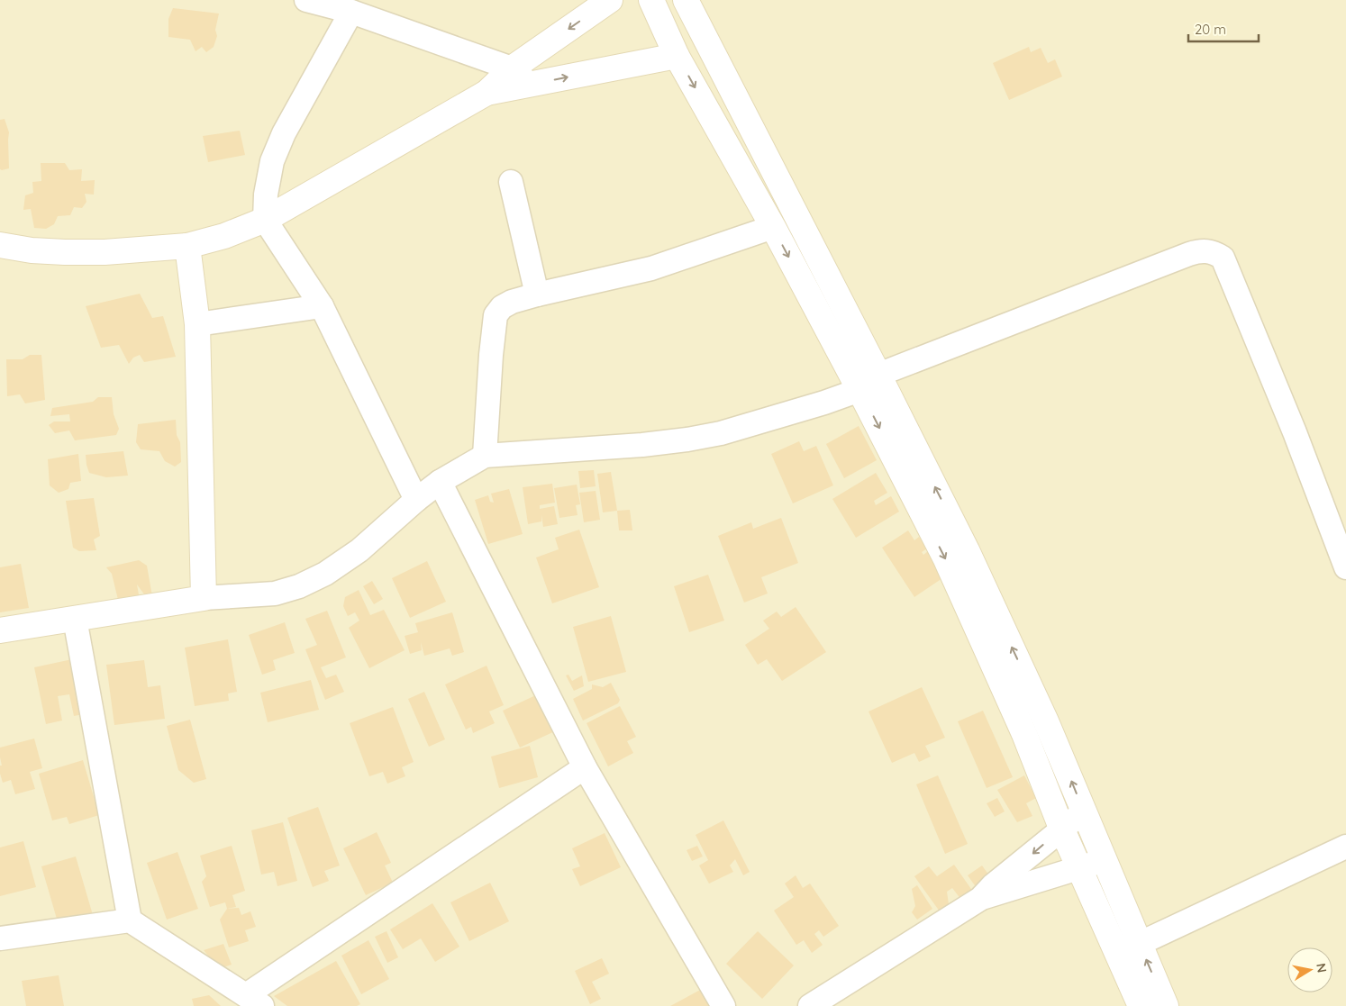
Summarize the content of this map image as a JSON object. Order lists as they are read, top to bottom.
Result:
{
  "scale_bar": "20 m",
  "north": "right"
}
